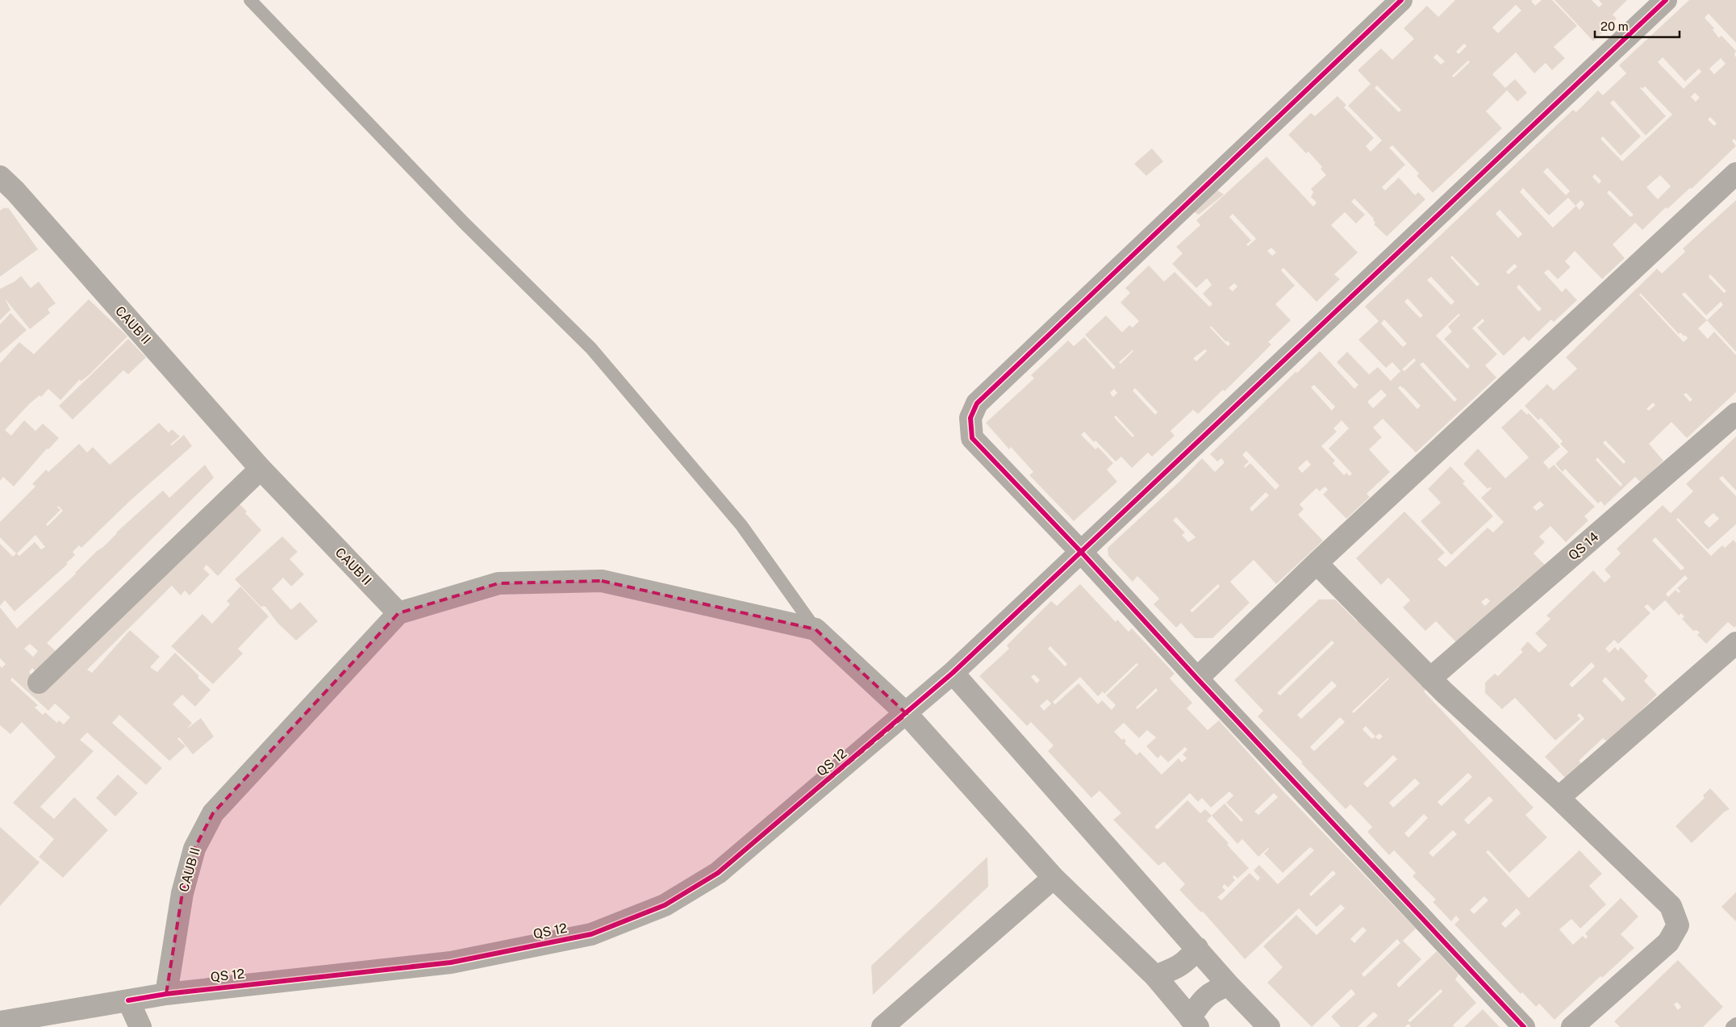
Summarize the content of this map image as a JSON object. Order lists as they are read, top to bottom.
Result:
{
  "streets": {
    "street": ["CAUB II", "QS 14", "QS 12"]
  },
  "crossings": [
    ["CAUB II", "QS 12"]
  ],
  "scale_bar": "20 m"
}
